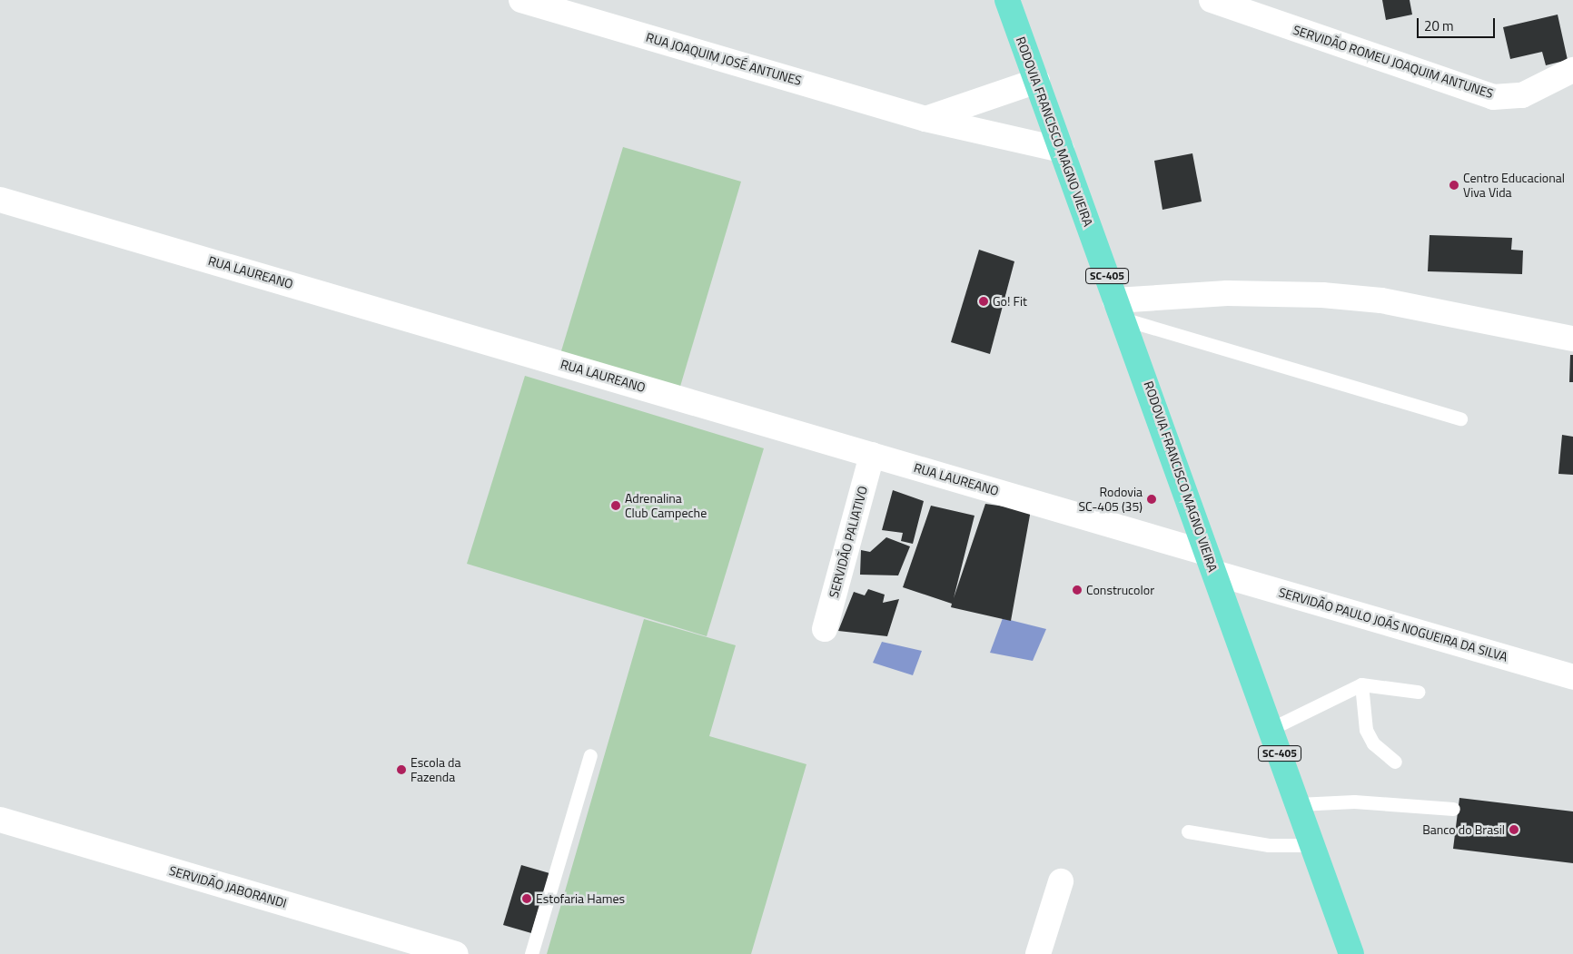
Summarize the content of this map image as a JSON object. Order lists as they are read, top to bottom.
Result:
{
  "streets": {
    "main road": ["RODOVIA FRANCISCO MAGNO VIEIRA", "SC-405"],
    "street": [
      "RUA JOAQUIM JOSÉ ANTUNES",
      "SERVIDÃO ROMEU JOAQUIM ANTUNES",
      "RUA LAUREANO",
      "SERVIDÃO PALIATIVO",
      "SERVIDÃO PAULO JOÁS NOGUEIRA DA SILVA",
      "SERVIDÃO JABORANDI"
    ]
  },
  "crossings": [
    ["RUA JOAQUIM JOSÉ ANTUNES", "RODOVIA FRANCISCO MAGNO VIEIRA"],
    ["RODOVIA FRANCISCO MAGNO VIEIRA", "RUA LAUREANO"],
    ["RODOVIA FRANCISCO MAGNO VIEIRA", "SERVIDÃO PAULO JOÁS NOGUEIRA DA SILVA"],
    ["RUA LAUREANO", "SERVIDÃO PALIATIVO"],
    ["RUA LAUREANO", "SERVIDÃO PAULO JOÁS NOGUEIRA DA SILVA"]
  ],
  "places": [
    "Centro Educacional Viva Vida",
    "Go! Fit",
    "Rodovia SC-405 (35)",
    "Adrenalina Club Campeche",
    "Construcolor",
    "Escola da Fazenda",
    "Banco do Brasil",
    "Estofaria Hames"
  ],
  "scale_bar": "20 m"
}
